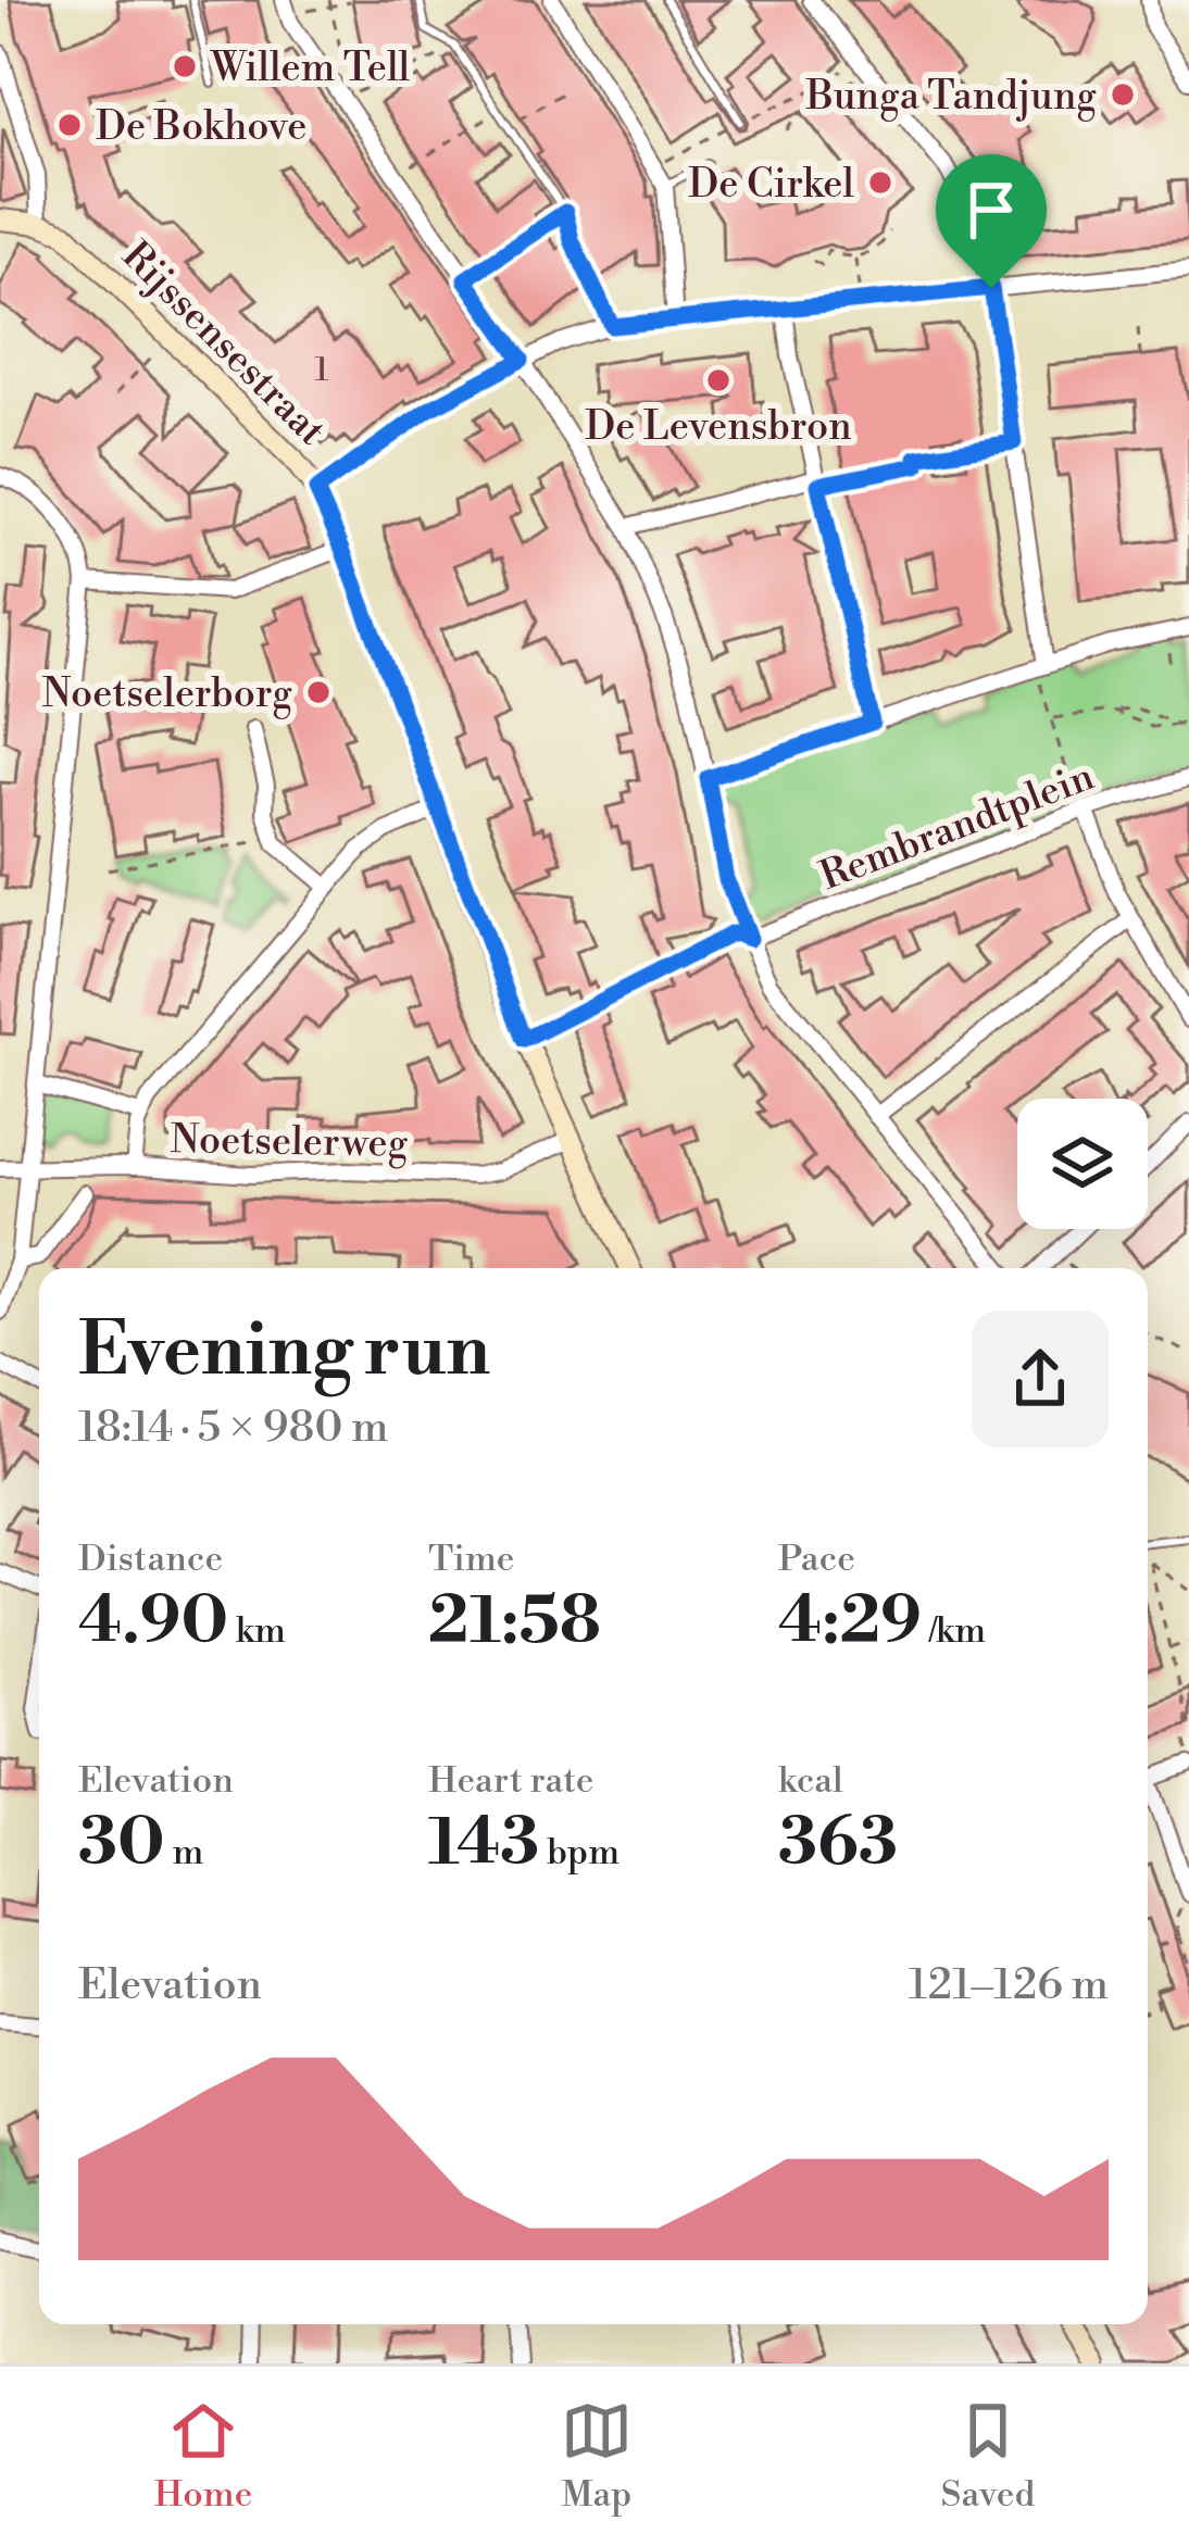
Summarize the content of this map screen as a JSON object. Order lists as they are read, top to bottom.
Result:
{
  "streets": {
    "main road": ["Rijssensestraat"],
    "street": ["Rembrandtplein", "Noetselerweg"]
  },
  "crossings": [
    ["Rijssensestraat", "Noetselerweg"]
  ],
  "places": [
    "Willem Tell",
    "Bunga Tandjung",
    "De Bokhove",
    "De Cirkel",
    "De Levensbron",
    "Noetselerborg"
  ],
  "house_numbers": ["1"],
  "page": {
    "heading": ["Evening run", "18:14 · 5 × 980 m"],
    "stats": [
      ["Distance", "4.90 km"],
      ["Time", "21:58"],
      ["Pace", "4:29 /km"],
      ["Elevation", "30 m"],
      ["Heart rate", "143 bpm"],
      ["kcal", "363"]
    ],
    "chart": ["Elevation", "121–126 m"],
    "tabs": ["Home", "Map", "Saved"]
  }
}
